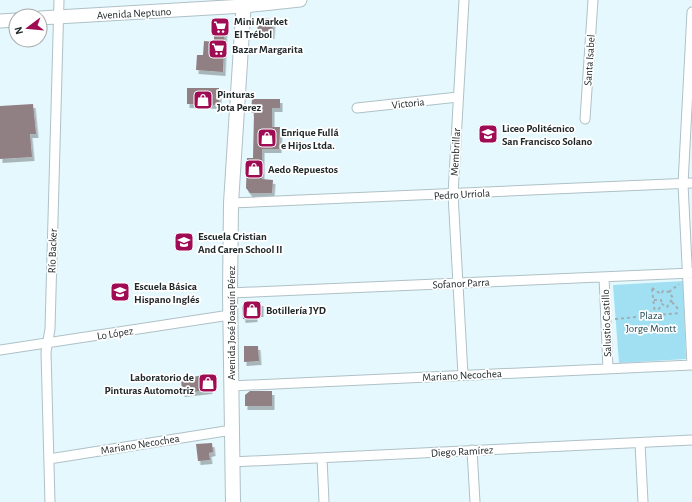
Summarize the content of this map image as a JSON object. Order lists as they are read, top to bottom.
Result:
{
  "streets": {
    "main road": ["Avenida Neptuno", "Avenida José Joaquín Pérez"],
    "street": [
      "Santa Isabel",
      "Victoria",
      "Membrillar",
      "Pedro Urriola",
      "Río Backer",
      "Sofanor Parra",
      "Salustio Castillo",
      "Lo López",
      "Mariano Necochea",
      "Diego Ramírez"
    ]
  },
  "crossings": [
    ["Avenida Neptuno", "Río Backer"],
    ["Avenida Neptuno", "Avenida José Joaquín Pérez"],
    ["Victoria", "Membrillar"],
    ["Membrillar", "Pedro Urriola"],
    ["Membrillar", "Sofanor Parra"],
    ["Membrillar", "Mariano Necochea"],
    ["Pedro Urriola", "Avenida José Joaquín Pérez"],
    ["Río Backer", "Lo López"],
    ["Río Backer", "Mariano Necochea"],
    ["Sofanor Parra", "Avenida José Joaquín Pérez"],
    ["Sofanor Parra", "Salustio Castillo"],
    ["Avenida José Joaquín Pérez", "Lo López"],
    ["Avenida José Joaquín Pérez", "Mariano Necochea"],
    ["Avenida José Joaquín Pérez", "Diego Ramírez"],
    ["Salustio Castillo", "Mariano Necochea"]
  ],
  "parks": ["Plaza Jorge Montt"],
  "places": {
    "supermarket": ["Mini Market El Trébol", "Bazar Margarita"],
    "shop": [
      "Pinturas Jota Perez",
      "Enrique Fullá e Hijos Ltda.",
      "Aedo Repuestos",
      "Botillería JYD",
      "Laboratorio de Pinturas Automotriz"
    ],
    "school or university": ["Liceo Politécnico San Francisco Solano", "Escuela Cristian And Caren School II", "Escuela Básica Hispano Inglés"]
  },
  "north": "left"
}
